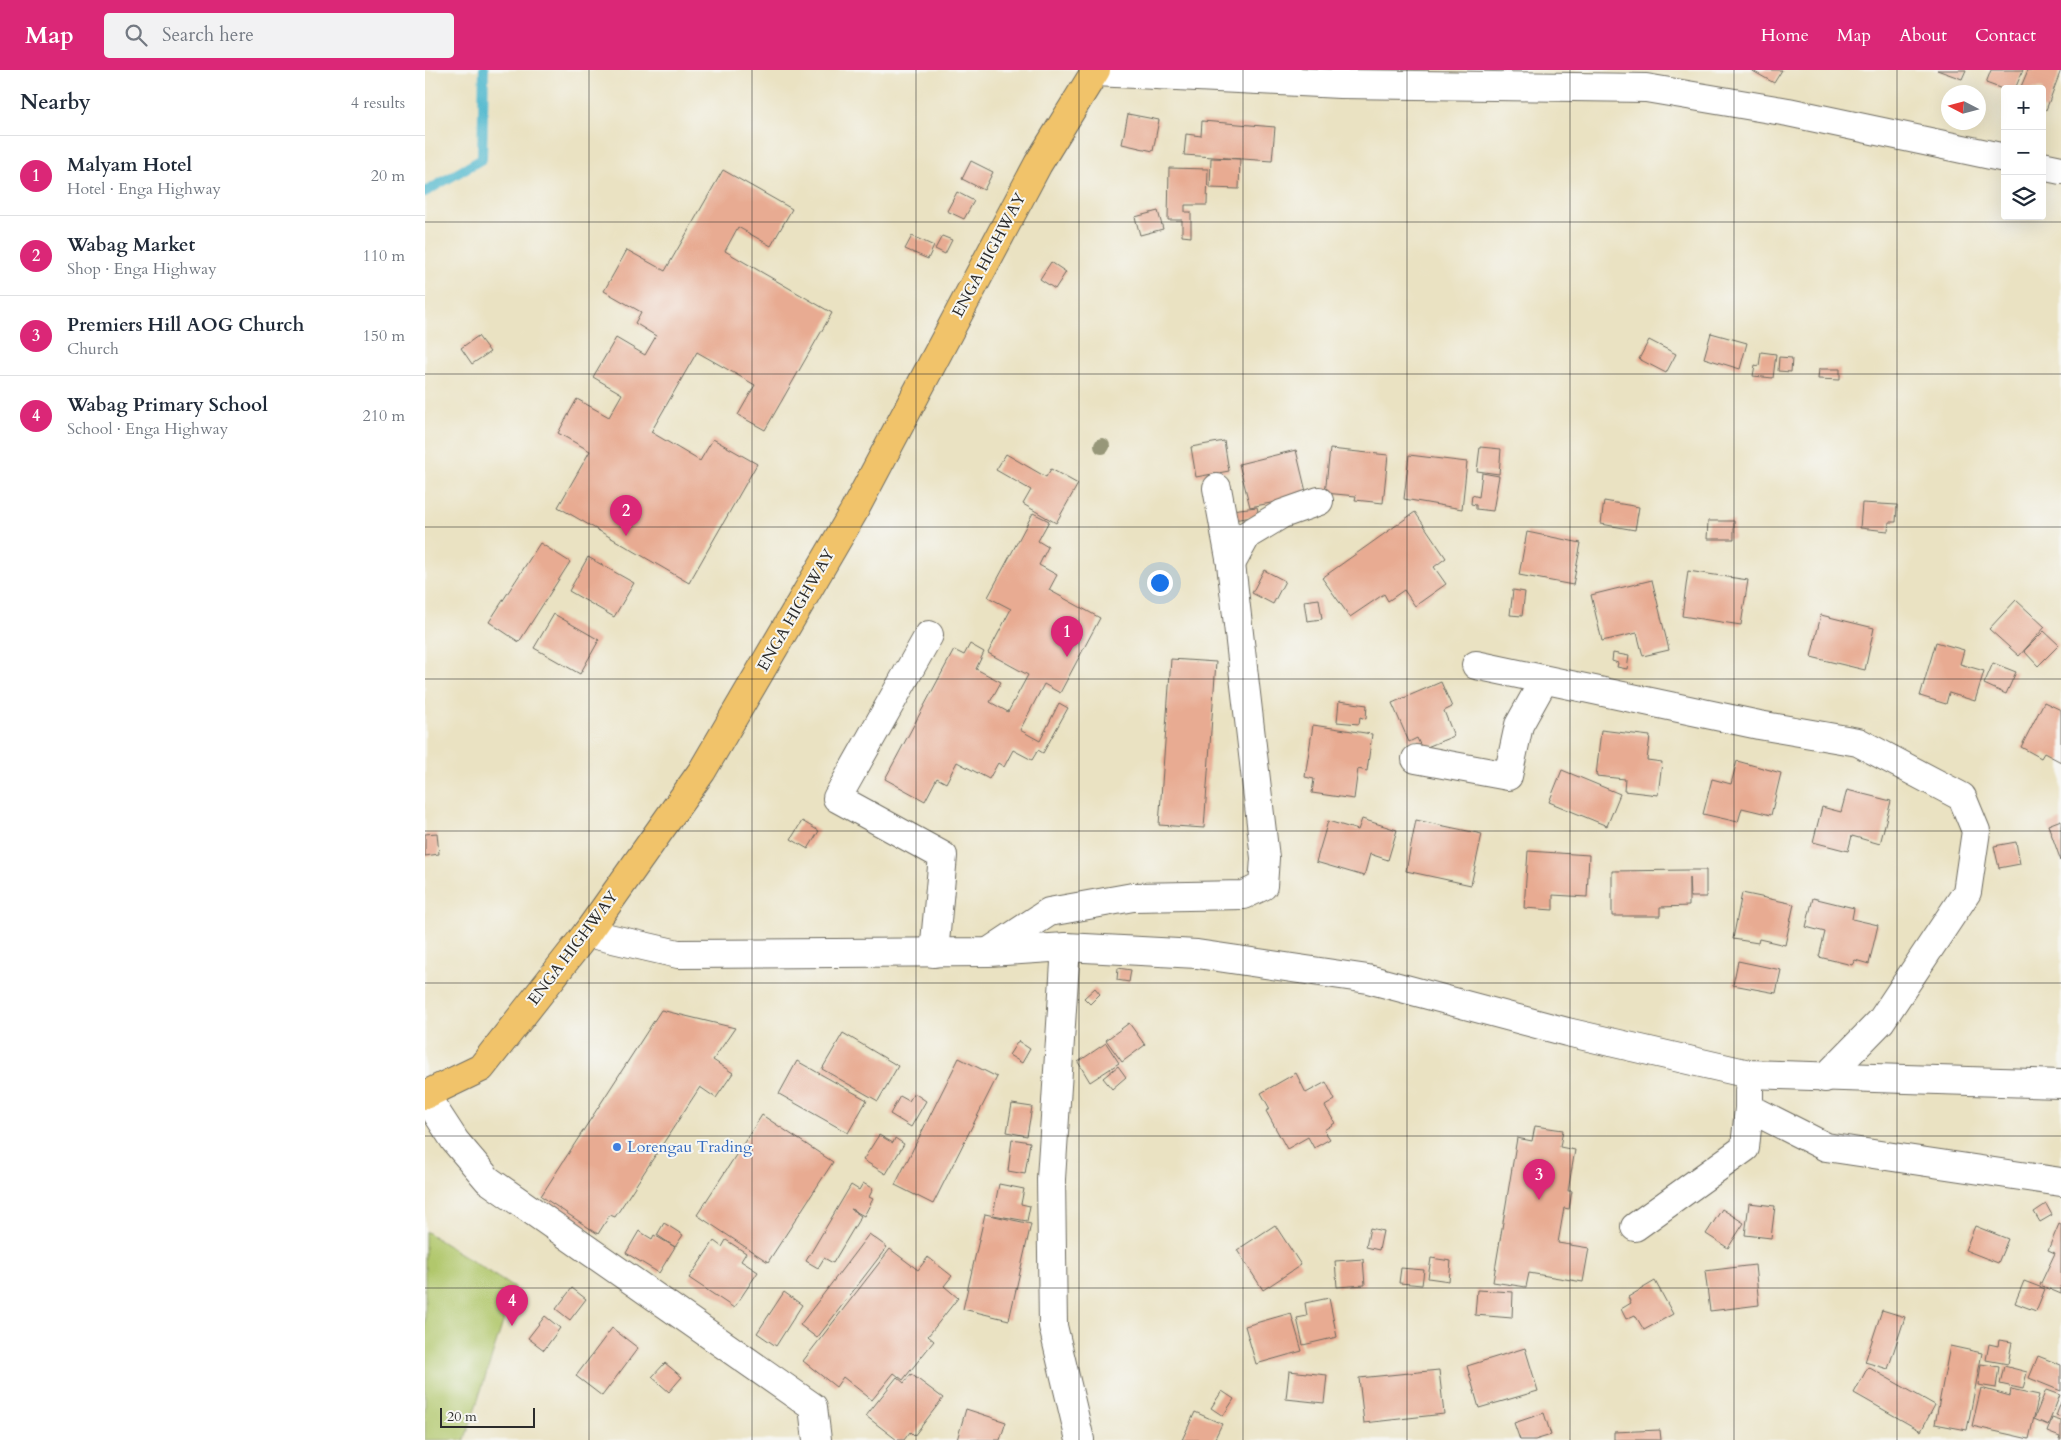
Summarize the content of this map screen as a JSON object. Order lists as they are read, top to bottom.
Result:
{
  "streets": {
    "main road": ["ENGA HIGHWAY"]
  },
  "places": ["Lorengau Trading"],
  "scale_bar": "20 m",
  "north": "left",
  "page": {
    "header": "Map",
    "search": "Search here",
    "nav": [
      "Home",
      "Map",
      "About",
      "Contact"
    ],
    "heading": ["Nearby", "4 results"],
    "map_buttons": ["+", "−"],
    "list": [
      {
        "mark": "1",
        "name": "Malyam Hotel",
        "note": "Hotel · Enga Highway",
        "value": "20 m"
      },
      {
        "mark": "2",
        "name": "Wabag Market",
        "note": "Shop · Enga Highway",
        "value": "110 m"
      },
      {
        "mark": "3",
        "name": "Premiers Hill AOG Church",
        "note": "Church",
        "value": "150 m"
      },
      {
        "mark": "4",
        "name": "Wabag Primary School",
        "note": "School · Enga Highway",
        "value": "210 m"
      }
    ],
    "pins": [
      "2",
      "1",
      "3",
      "4"
    ],
    "scale": "20 m"
  }
}
